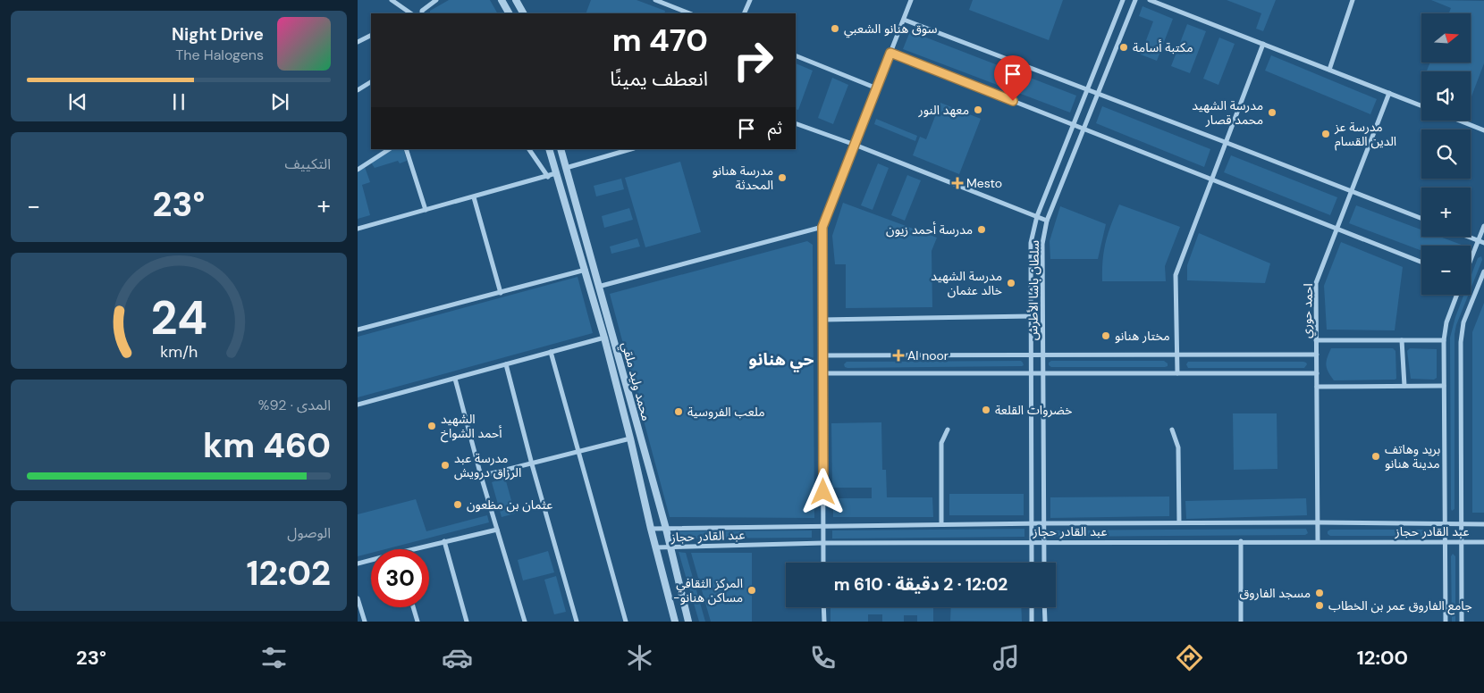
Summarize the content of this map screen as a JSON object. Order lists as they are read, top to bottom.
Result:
{
  "streets": {
    "street": [
      "سلطان باشا الأطرش",
      "احمد حوري",
      "محمد وليد ملقي",
      "عبد القادر حجاز"
    ]
  },
  "crossings": [
    ["سلطان باشا الأطرش", "عبد القادر حجاز"],
    ["احمد حوري", "عبد القادر حجاز"],
    ["محمد وليد ملقي", "عبد القادر حجاز"]
  ],
  "districts": ["حي هنانو"],
  "places": {
    "other": [
      "سوق هنانو الشعبي",
      "مكتبة أسامة",
      "معهد النور",
      "مدرسة الشهيد محمد قصار",
      "مدرسة عز الدين القسام",
      "مدرسة هنانو المحدثة",
      "مدرسة أحمد زيون",
      "مدرسة الشهيد خالد عثمان",
      "مختار هنانو",
      "خضروات القلعة",
      "ملعب الفروسية",
      "الشهيد أحمد الشواخ",
      "بريد وهاتف مدينة هنانو",
      "مدرسة عبد الرزاق درويش",
      "عثمان بن مظعون",
      "المركز الثقافي -مساكن هنانو",
      "مسجد الفاروق",
      "جامع الفاروق عمر بن الخطاب"
    ],
    "health": ["Mesto", "Al noor"]
  },
  "north": "right",
  "page": {
    "map_buttons": ["+", "−"],
    "turn": ["470 m", "انعطف يمينًا"],
    "song": ["Night Drive", "The Halogens"],
    "then": "ثم",
    "tile": [
      "التكييف",
      ["المدى · 92%", "460 km"],
      ["الوصول", "12:02"]
    ],
    "heat": ["−", "23°", "+"],
    "limit": "30",
    "trip": "12:02 · 2 دقيقة · 610 m",
    "tabs": ["12:00", "23°"],
    "gauge": ["24", "km/h"]
  }
}
